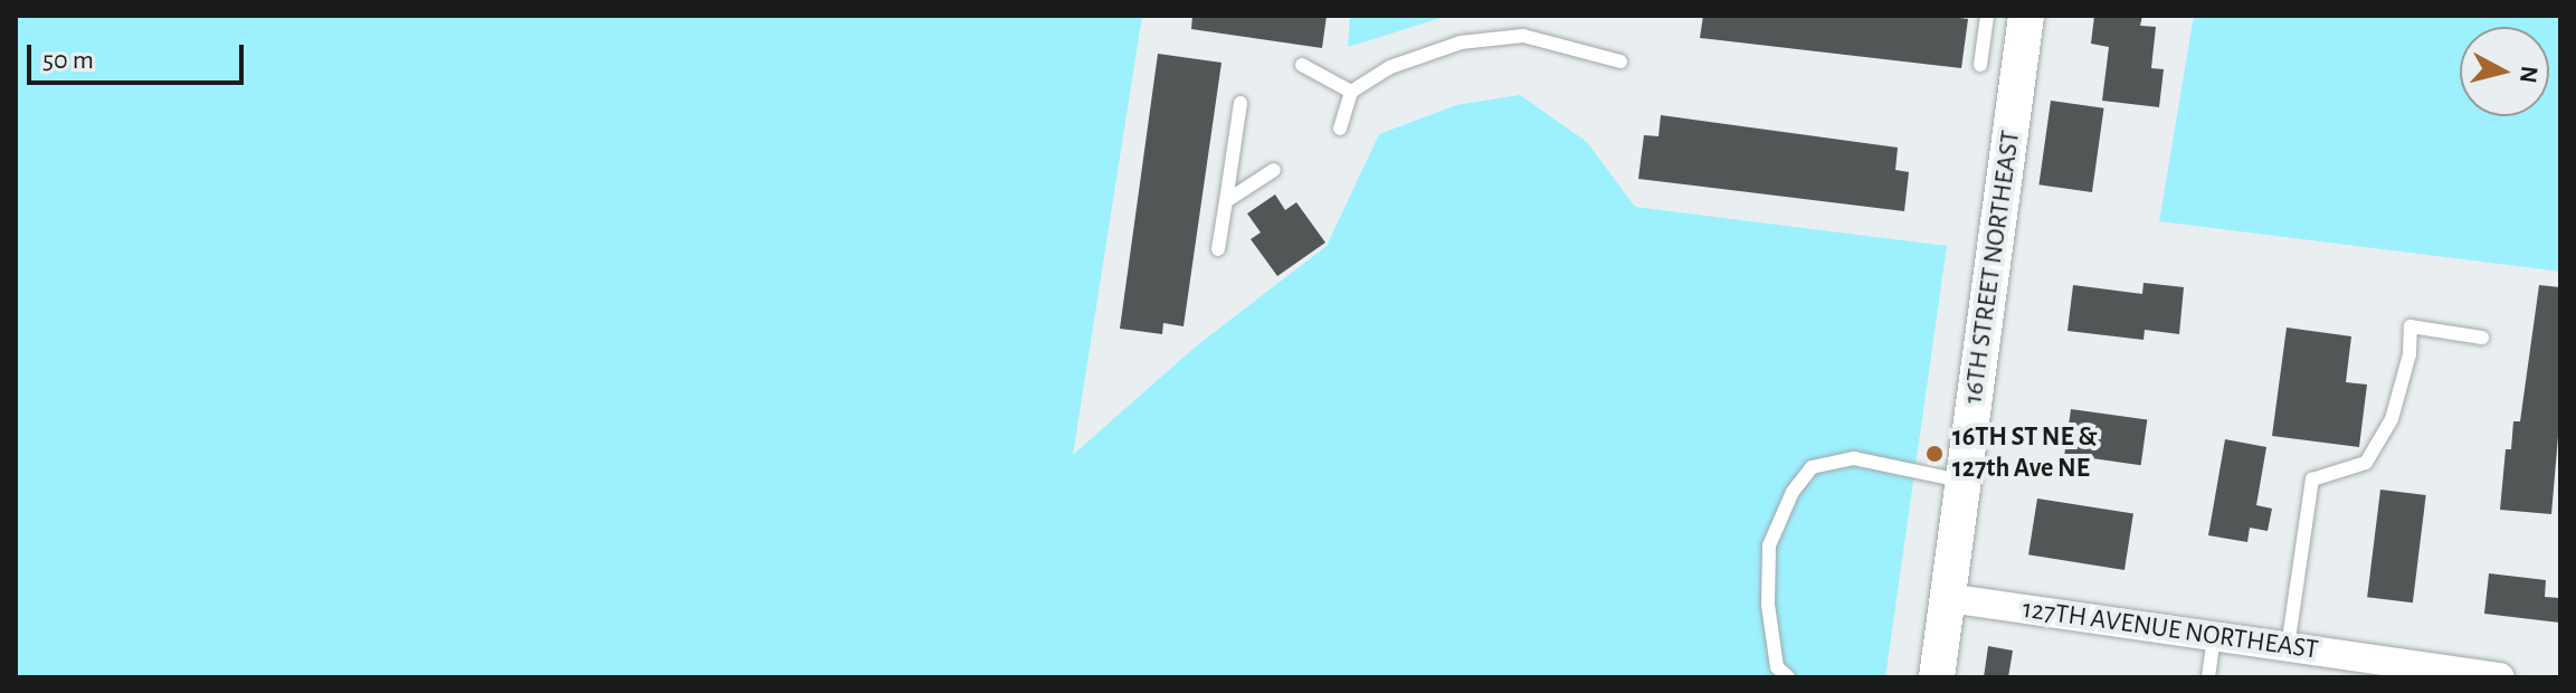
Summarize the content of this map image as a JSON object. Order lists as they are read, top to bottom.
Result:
{
  "streets": {
    "street": ["16TH STREET NORTHEAST", "127TH AVENUE NORTHEAST"]
  },
  "crossings": [
    ["16TH STREET NORTHEAST", "127TH AVENUE NORTHEAST"]
  ],
  "places": ["16TH ST NE & 127th Ave NE"],
  "scale_bar": "50 m",
  "north": "right"
}
